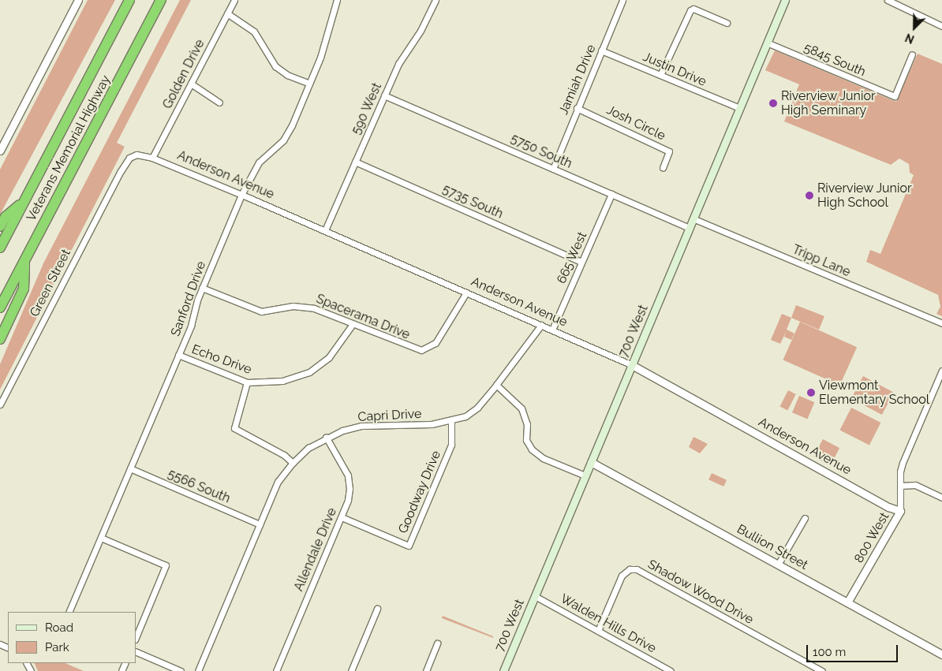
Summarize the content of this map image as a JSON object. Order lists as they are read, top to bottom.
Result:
{
  "streets": {
    "highway": ["Veterans Memorial Highway"],
    "main road": ["700 West"],
    "street": [
      "5845 South",
      "Justin Drive",
      "Golden Drive",
      "Jamiah Drive",
      "590 West",
      "Josh Circle",
      "5750 South",
      "Anderson Avenue",
      "5735 South",
      "665 West",
      "Tripp Lane",
      "Green Street",
      "Sanford Drive",
      "Spacerama Drive",
      "Echo Drive",
      "Capri Drive",
      "5566 South",
      "Goodway Drive",
      "800 West",
      "Bullion Street",
      "Allendale Drive",
      "Shadow Wood Drive",
      "Walden Hills Drive"
    ]
  },
  "crossings": [
    ["5845 South", "700 West"],
    ["Justin Drive", "Jamiah Drive"],
    ["Justin Drive", "700 West"],
    ["Golden Drive", "Anderson Avenue"],
    ["Jamiah Drive", "Josh Circle"],
    ["Jamiah Drive", "5750 South"],
    ["590 West", "5750 South"],
    ["590 West", "Anderson Avenue"],
    ["590 West", "5735 South"],
    ["5750 South", "665 West"],
    ["5750 South", "700 West"],
    ["Anderson Avenue", "665 West"],
    ["Anderson Avenue", "Green Street"],
    ["Anderson Avenue", "Sanford Drive"],
    ["Anderson Avenue", "Spacerama Drive"],
    ["Anderson Avenue", "700 West"],
    ["Anderson Avenue", "Capri Drive"],
    ["Anderson Avenue", "800 West"],
    ["5735 South", "665 West"],
    ["Tripp Lane", "700 West"],
    ["Sanford Drive", "Spacerama Drive"],
    ["Sanford Drive", "Echo Drive"],
    ["Sanford Drive", "5566 South"],
    ["Spacerama Drive", "Echo Drive"],
    ["700 West", "Bullion Street"],
    ["700 West", "Walden Hills Drive"],
    ["Capri Drive", "5566 South"],
    ["Capri Drive", "Goodway Drive"],
    ["Capri Drive", "Allendale Drive"],
    ["Goodway Drive", "Allendale Drive"],
    ["800 West", "Bullion Street"],
    ["Shadow Wood Drive", "Walden Hills Drive"]
  ],
  "places": ["Riverview Junior High Seminary", "Riverview Junior High School", "Viewmont Elementary School"],
  "legend": ["Road", "Park"],
  "scale_bar": "100 m",
  "north": "bottom left"
}
